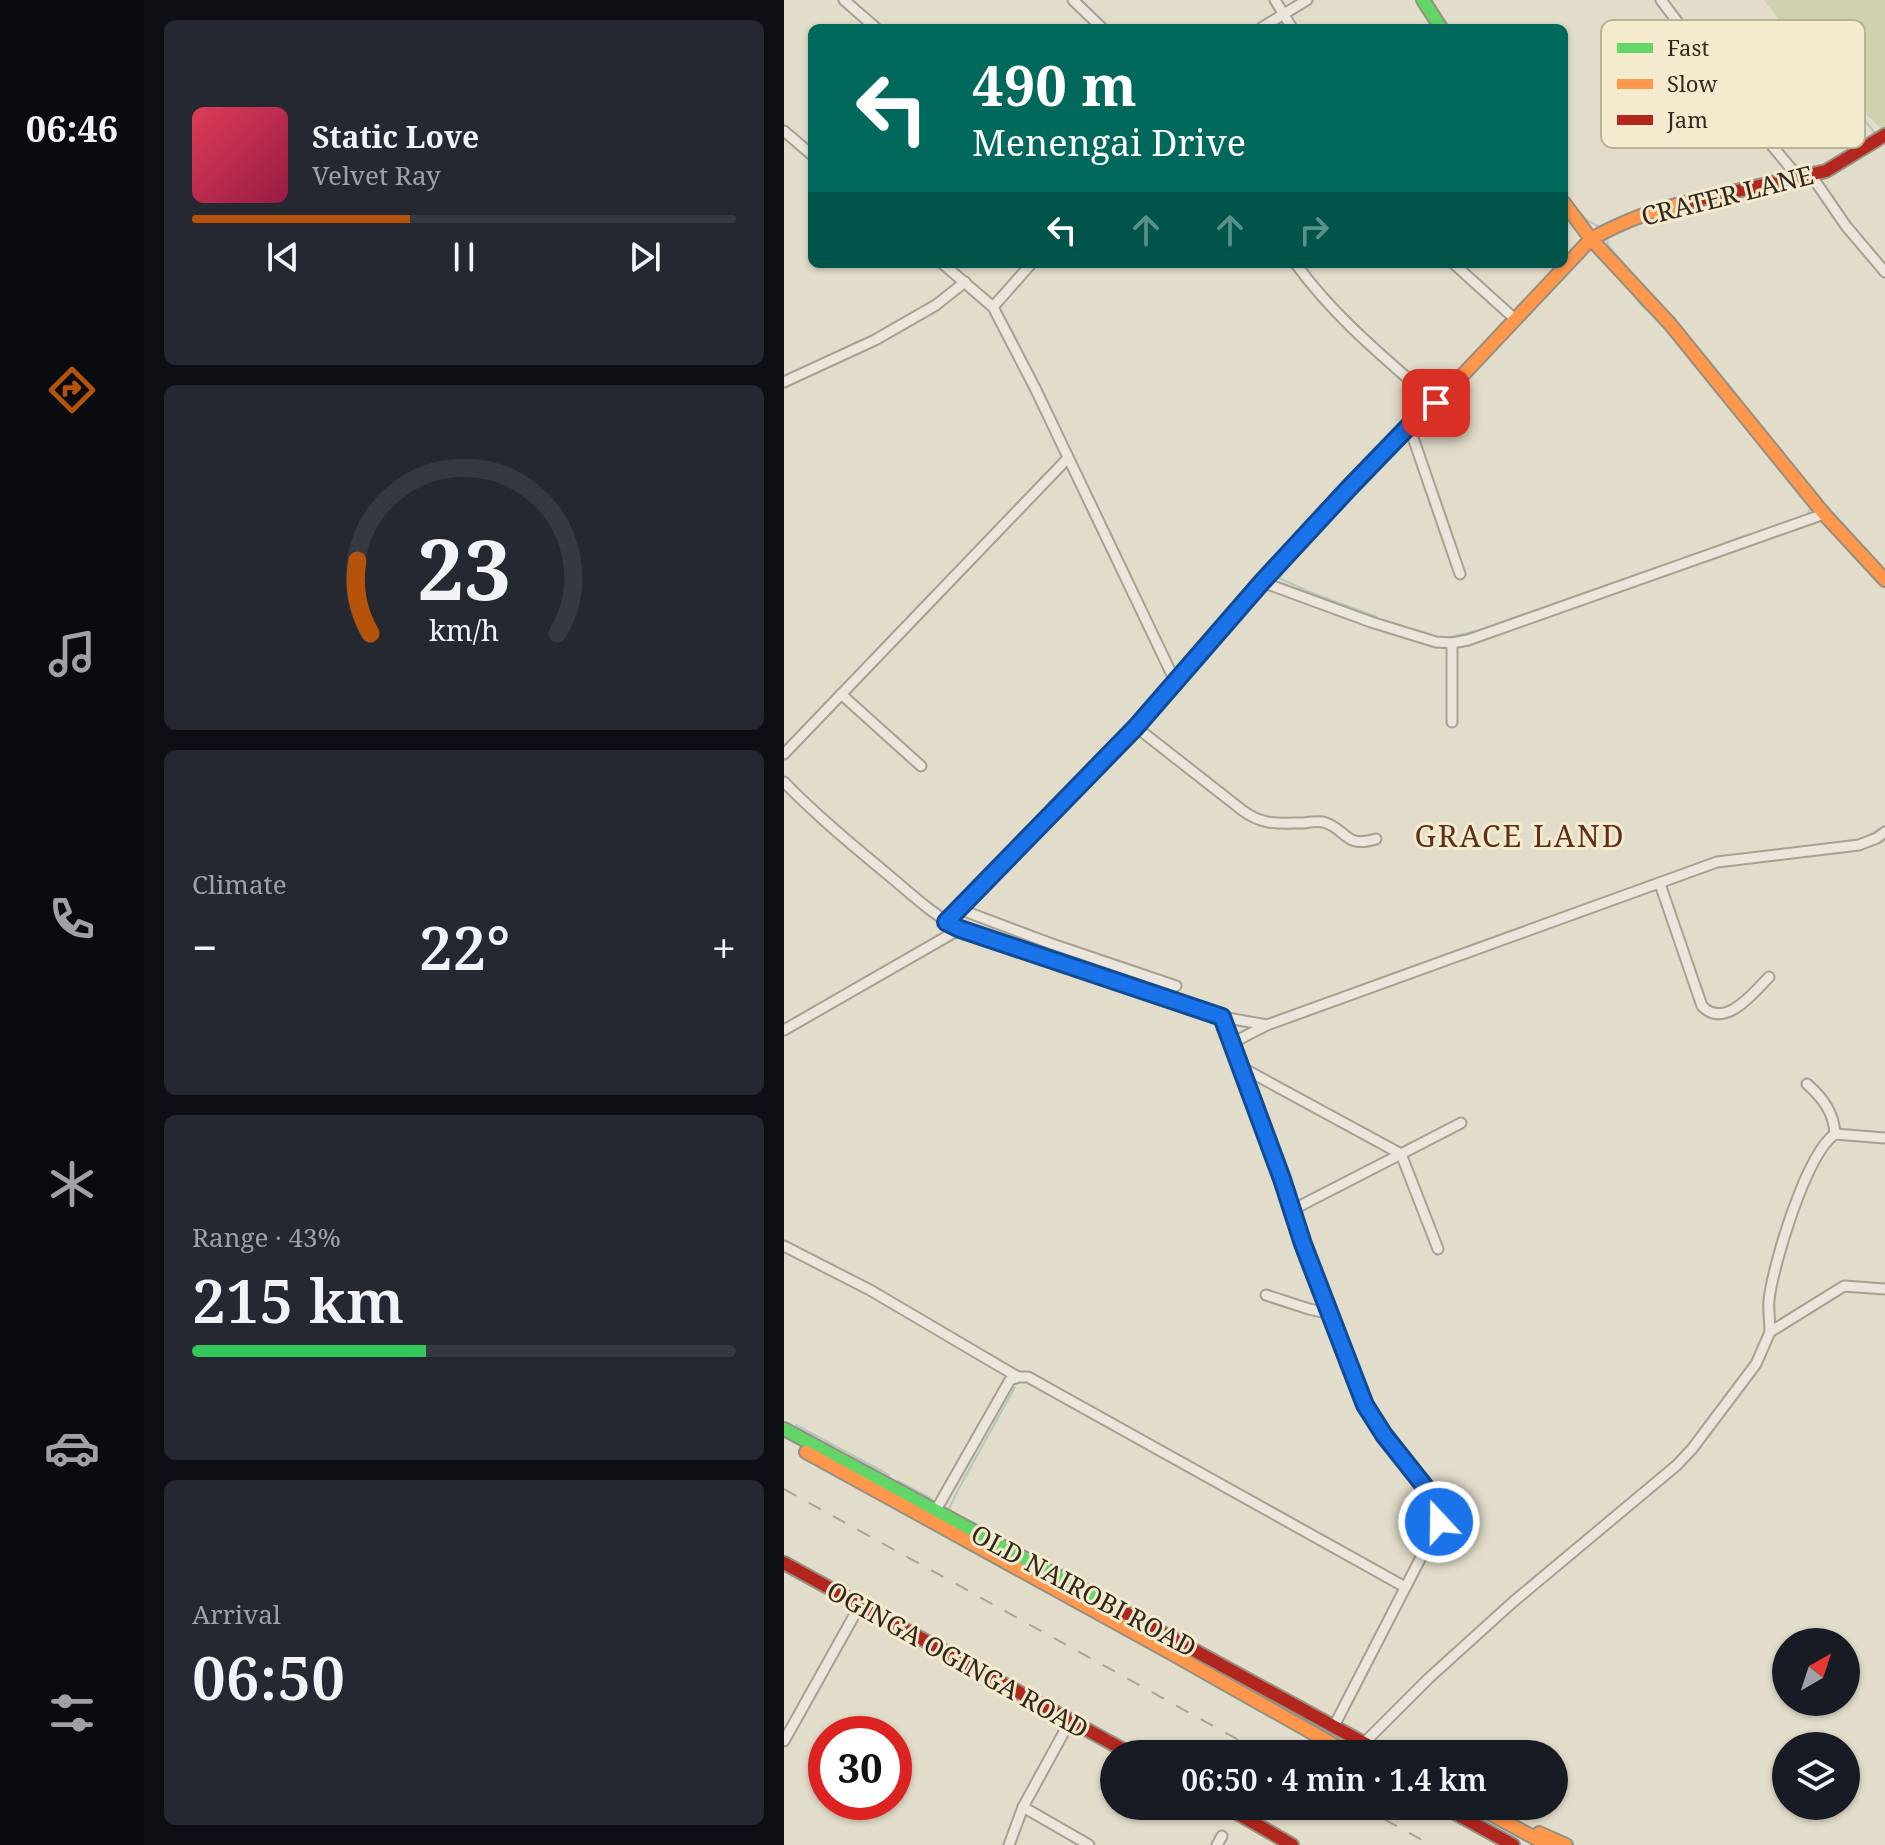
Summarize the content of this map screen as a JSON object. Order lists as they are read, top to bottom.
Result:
{
  "streets": {
    "main road": ["CRATER LANE", "OLD NAIROBI ROAD", "OGINGA OGINGA ROAD"]
  },
  "districts": ["GRACE LAND"],
  "legend": ["Fast", "Slow", "Jam"],
  "north": "top right",
  "page": {
    "tabs": "06:46",
    "turn": ["490 m", "Menengai Drive"],
    "song": ["Static Love", "Velvet Ray"],
    "tile": [
      "Climate",
      ["Range · 43%", "215 km"],
      ["Arrival", "06:50"]
    ],
    "heat": ["−", "22°", "+"],
    "limit": "30",
    "trip": "06:50 · 4 min · 1.4 km",
    "gauge": ["23", "km/h"]
  }
}
